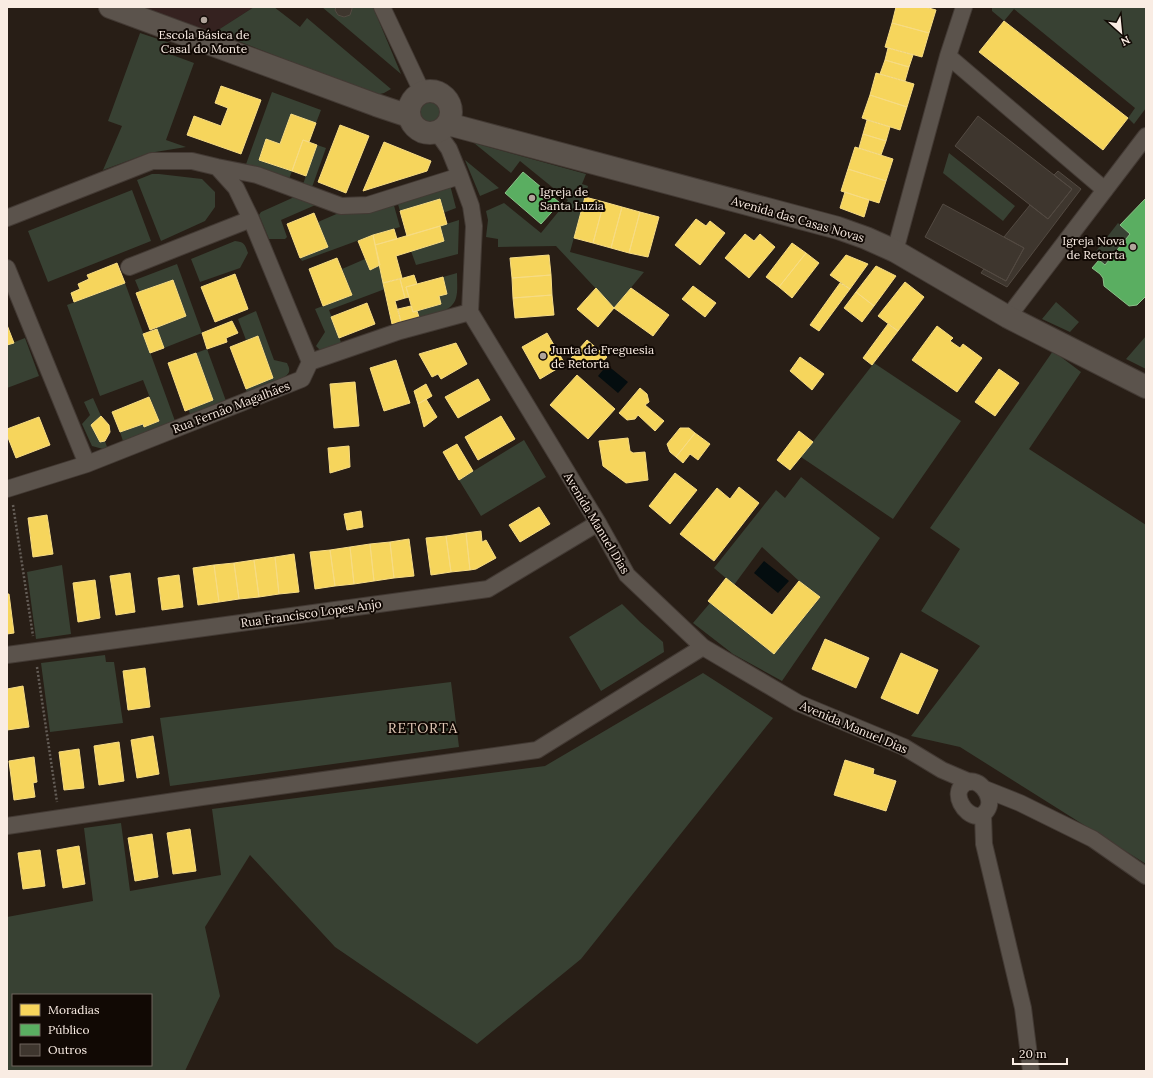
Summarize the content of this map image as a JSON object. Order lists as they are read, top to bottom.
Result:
{
  "streets": {
    "street": [
      "Avenida das Casas Novas",
      "Rua Fernão Magalhães",
      "Avenida Manuel Dias",
      "Rua Francisco Lopes Anjo"
    ]
  },
  "crossings": [
    ["Avenida Manuel Dias", "Rua Francisco Lopes Anjo"]
  ],
  "districts": ["RETORTA"],
  "places": [
    "Escola Básica de Casal do Monte",
    "Igreja de Santa Luzia",
    "Igreja Nova de Retorta",
    "Junta de Freguesia de Retorta"
  ],
  "legend": ["Moradias", "Público", "Outros"],
  "scale_bar": "20 m",
  "north": "bottom right"
}
